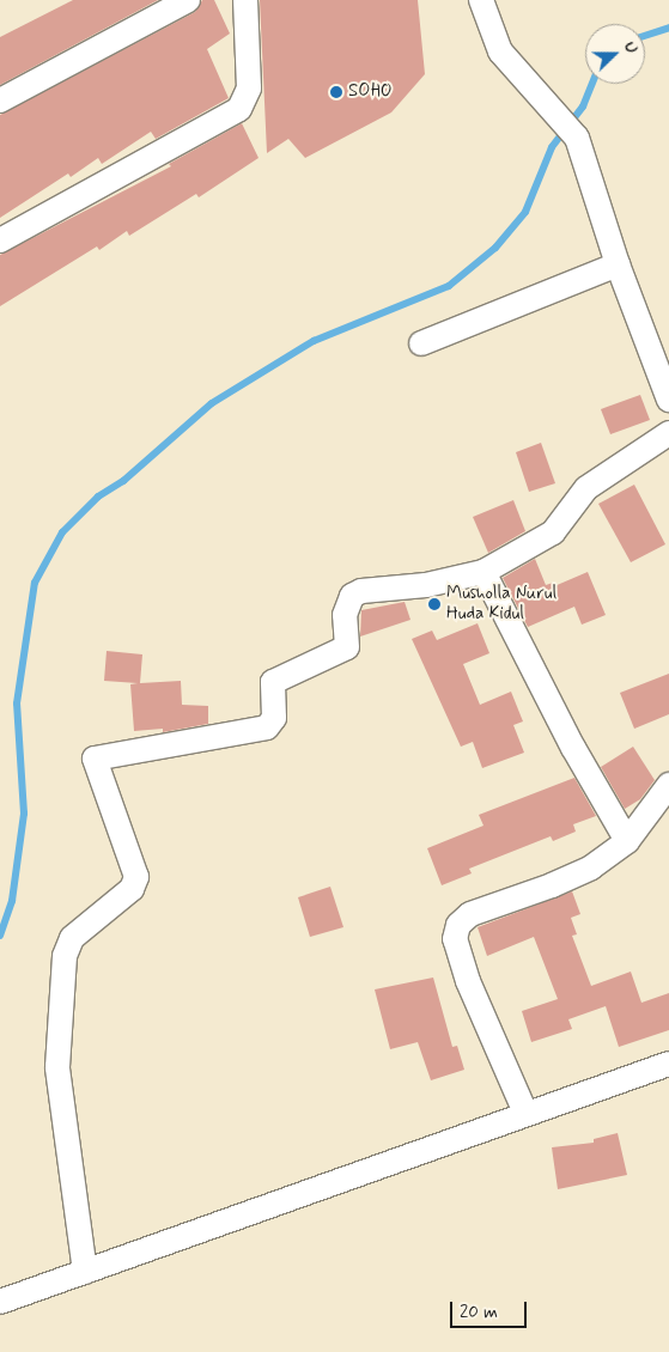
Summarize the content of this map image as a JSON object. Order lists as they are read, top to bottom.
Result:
{
  "places": ["SOHO", "Musholla Nurul Huda Kidul"],
  "scale_bar": "20 m",
  "north": "right"
}
